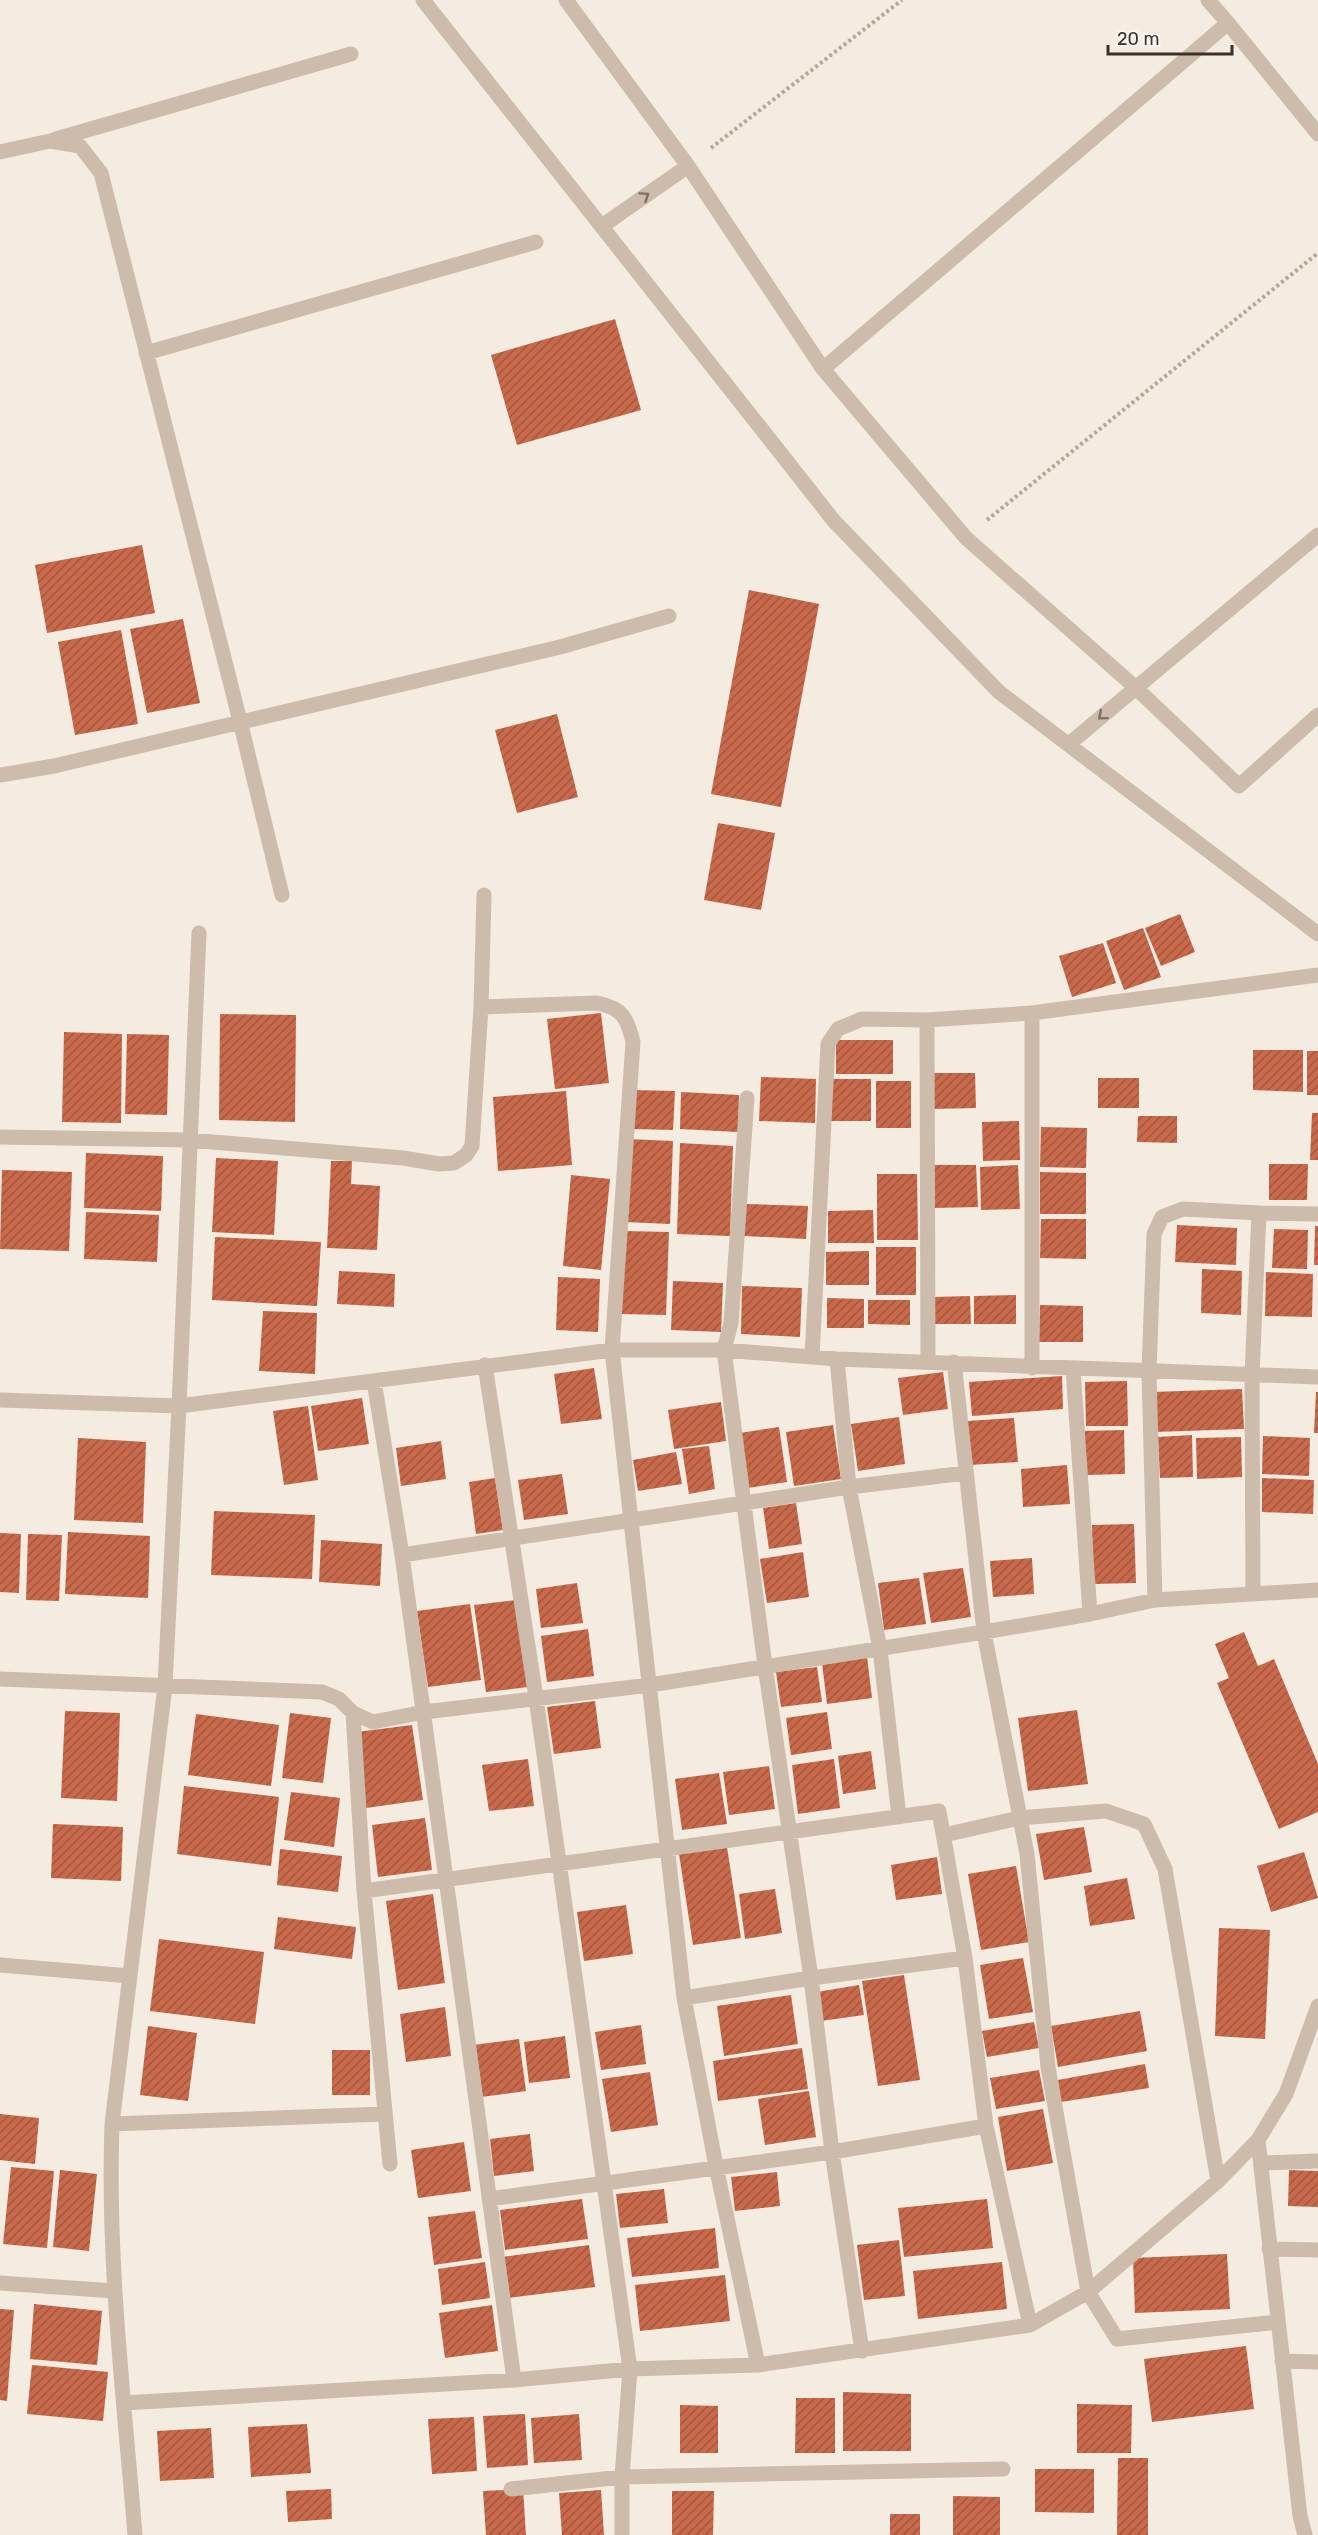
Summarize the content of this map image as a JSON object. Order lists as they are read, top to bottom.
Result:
{
  "scale_bar": "20 m"
}
